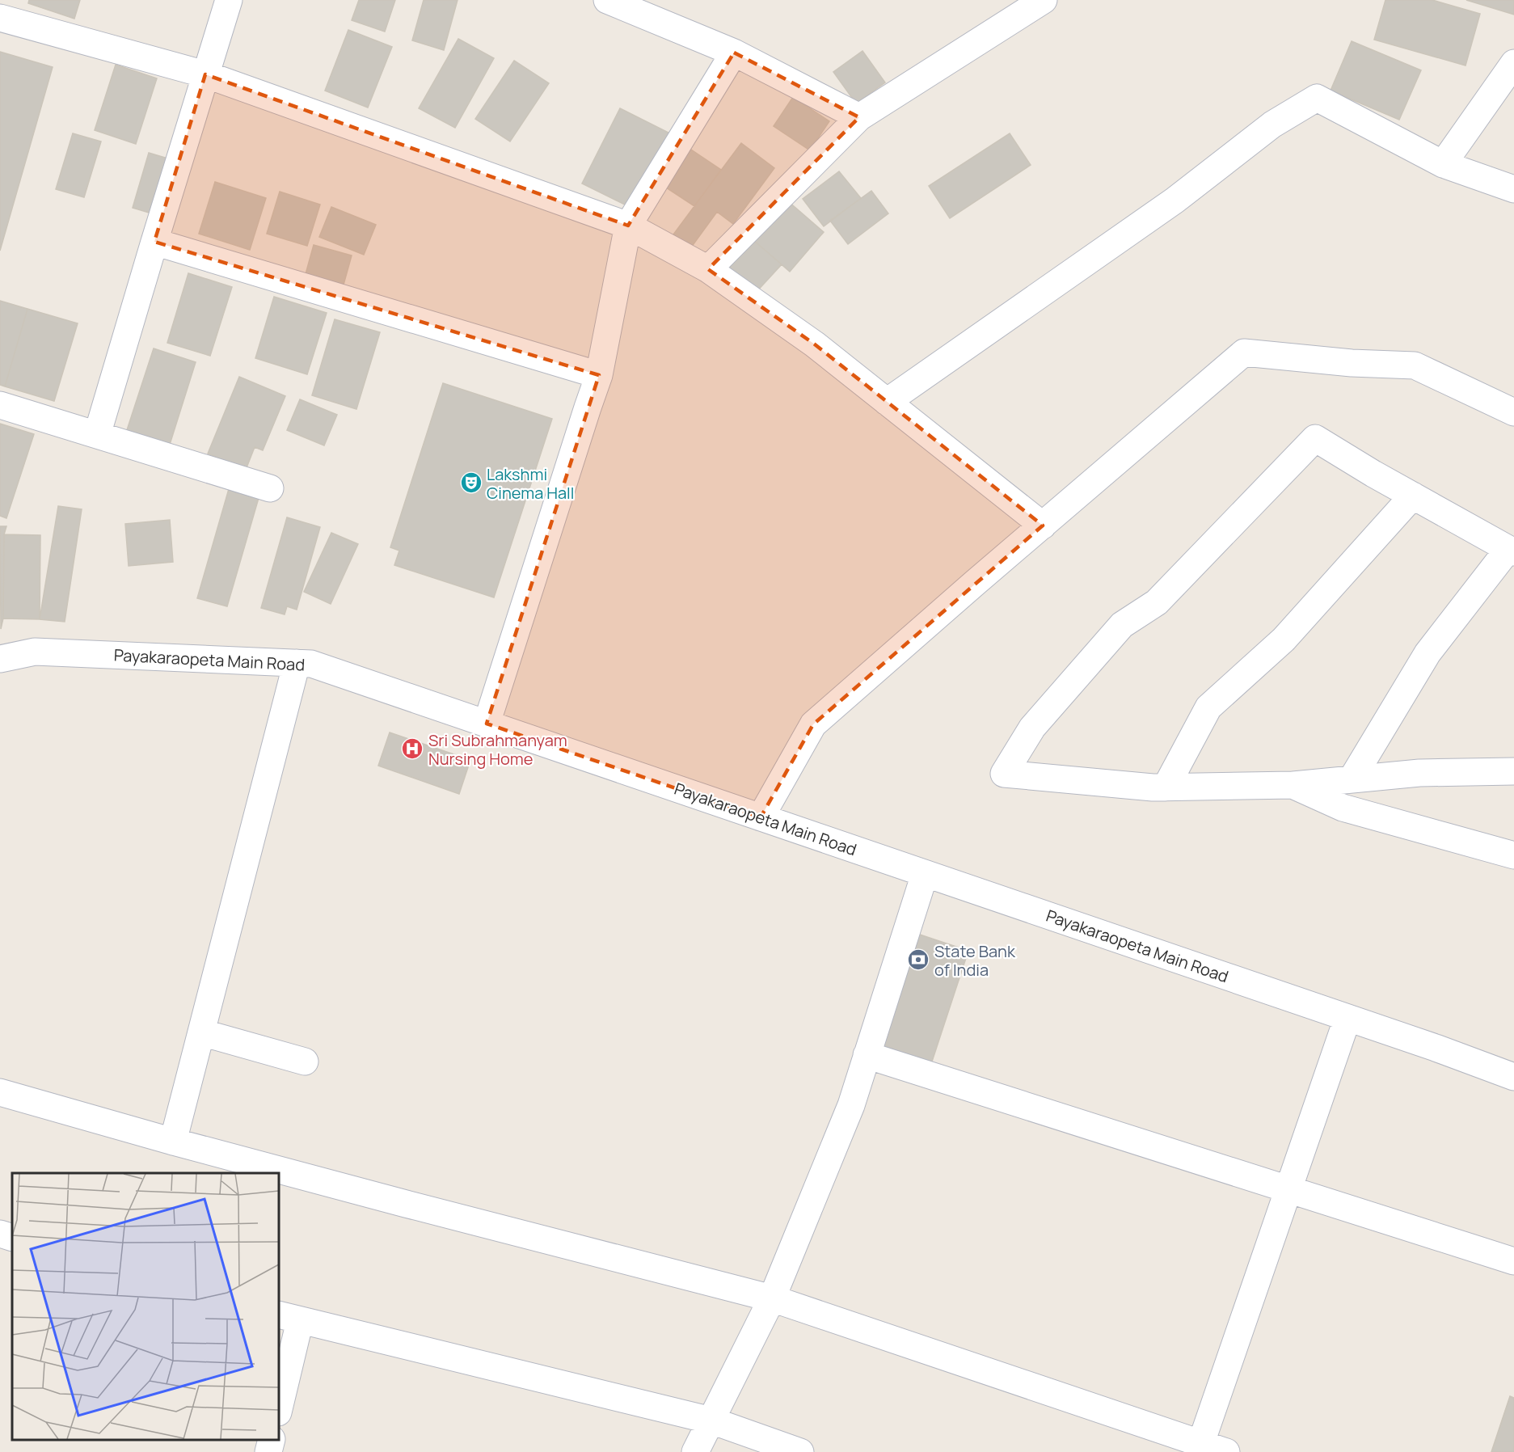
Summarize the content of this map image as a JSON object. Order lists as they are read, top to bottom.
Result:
{
  "streets": {
    "street": ["Payakaraopeta Main Road"]
  },
  "places": {
    "theatre": ["Lakshmi Cinema Hall"],
    "hospital": ["Sri Subrahmanyam Nursing Home"],
    "bank": ["State Bank of India"]
  }
}
